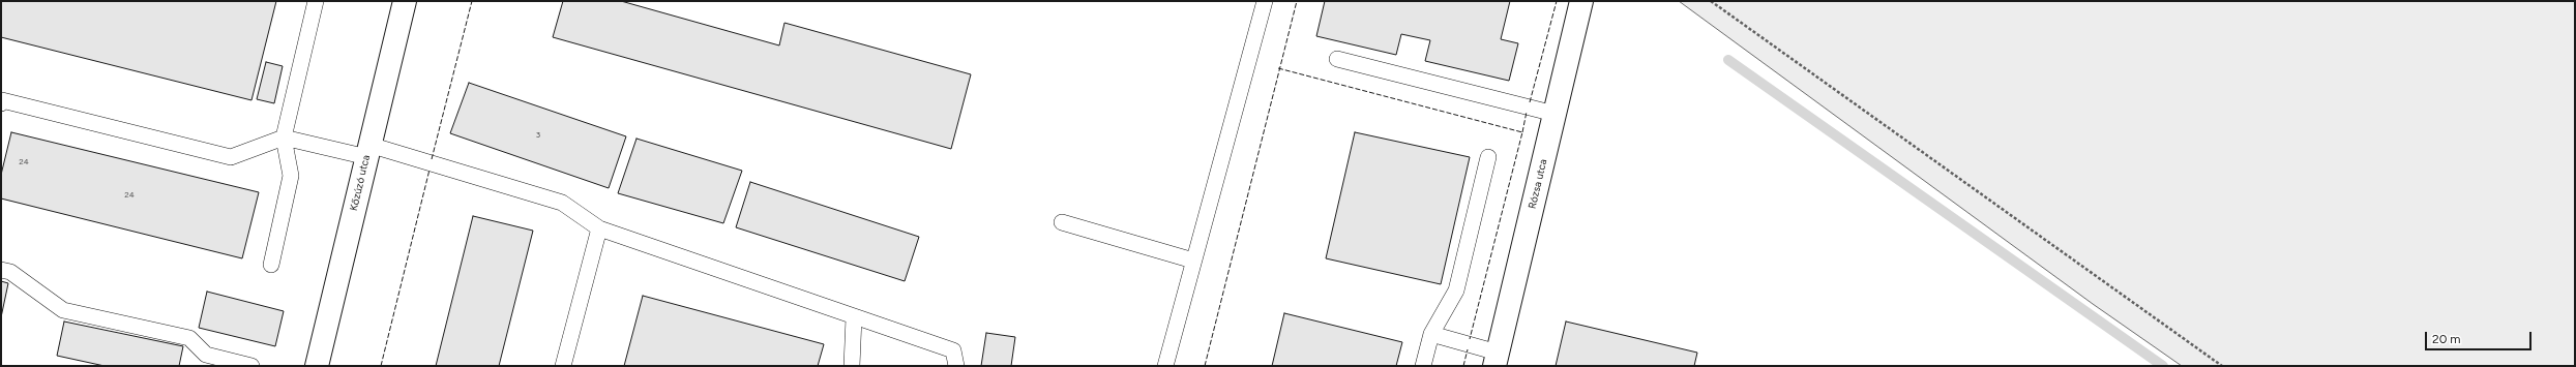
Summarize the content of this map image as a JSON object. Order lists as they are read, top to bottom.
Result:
{
  "streets": {
    "street": ["Kőzúzó utca", "Rózsa utca"]
  },
  "house_numbers": ["3", "24", "24"],
  "scale_bar": "20 m"
}
